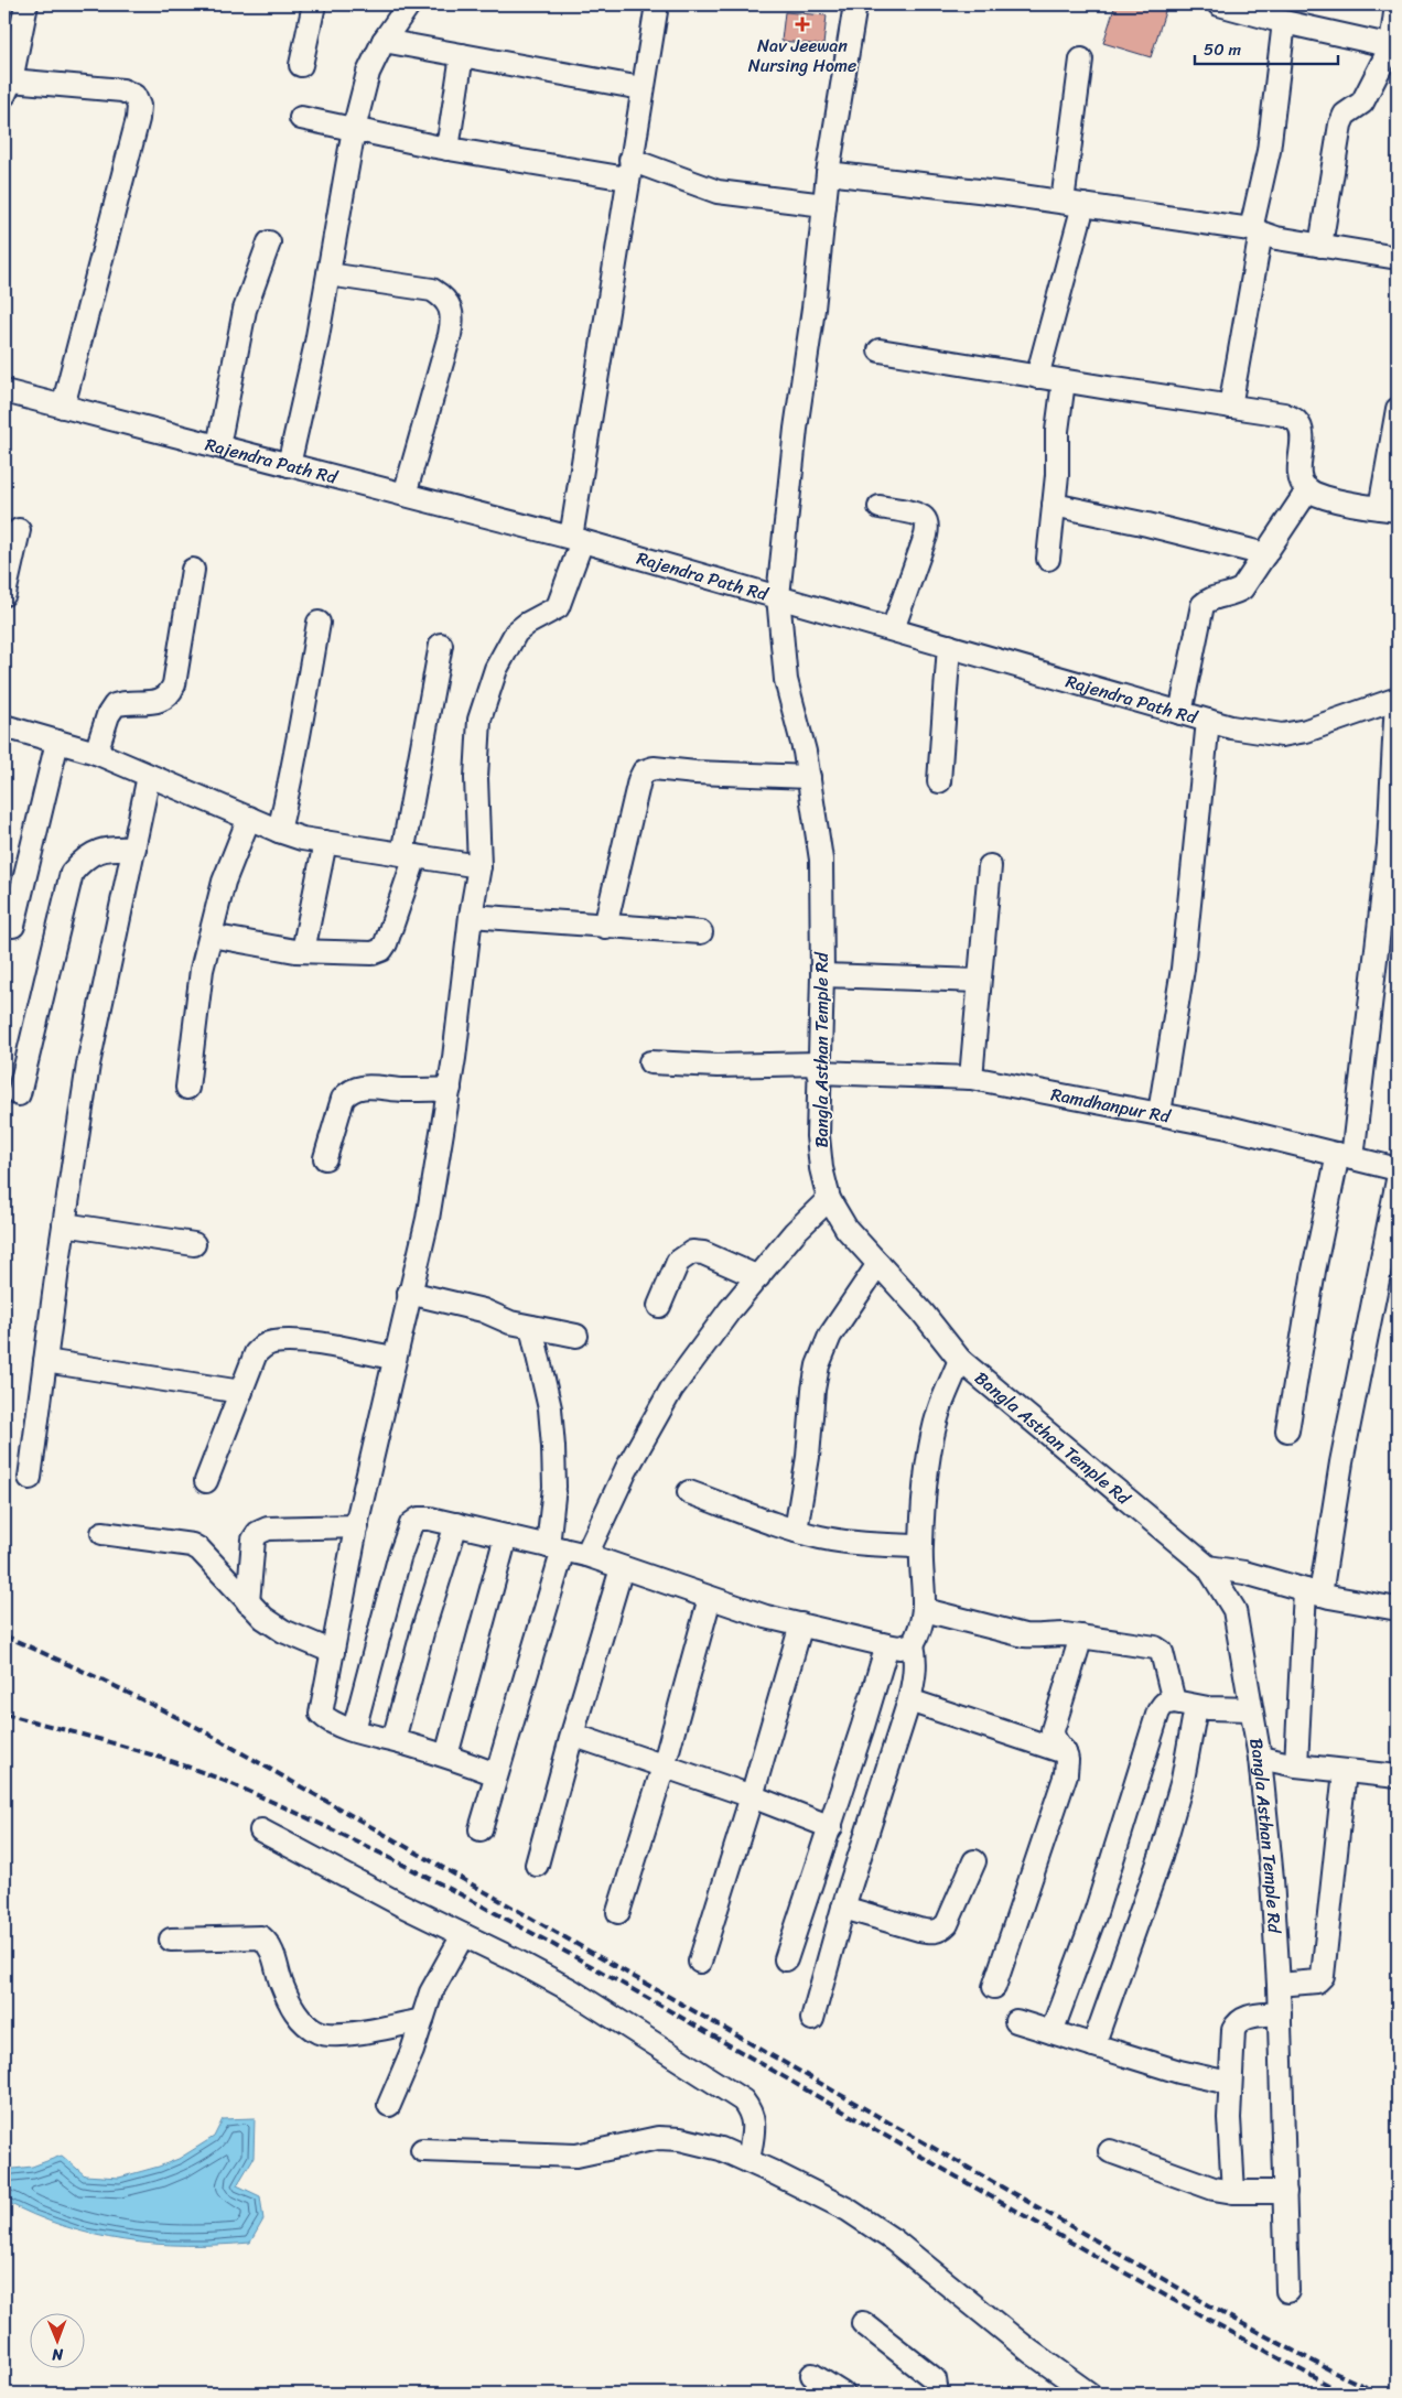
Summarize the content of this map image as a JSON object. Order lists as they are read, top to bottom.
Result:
{
  "streets": {
    "street": ["Rajendra Path Rd", "Bangla Asthan Temple Rd", "Ramdhanpur Rd"]
  },
  "crossings": [
    ["Rajendra Path Rd", "Bangla Asthan Temple Rd"],
    ["Bangla Asthan Temple Rd", "Ramdhanpur Rd"]
  ],
  "places": {
    "health": ["Nav Jeewan Nursing Home"]
  },
  "scale_bar": "50 m",
  "north": "bottom"
}
